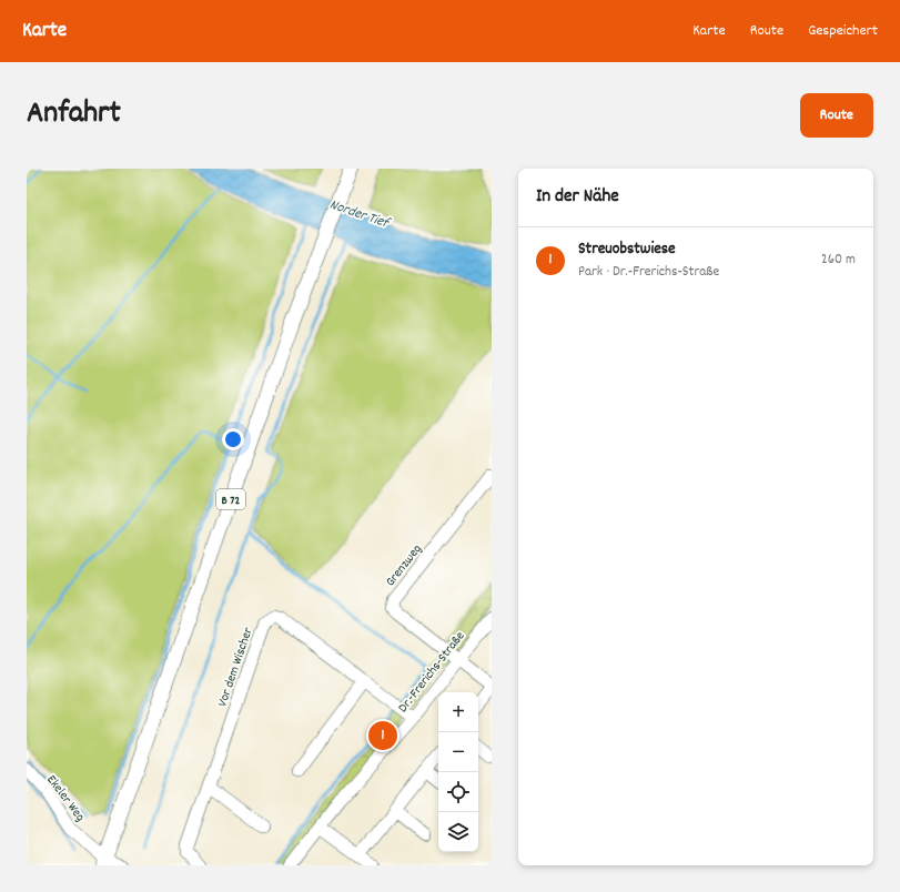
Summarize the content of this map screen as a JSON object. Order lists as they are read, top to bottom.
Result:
{
  "streets": {
    "main road": ["B 72"],
    "street": [
      "Grenzweg",
      "Vor dem Wischer",
      "Dr.-Frerichs-Straße",
      "Ekeler Weg"
    ]
  },
  "crossings": [
    ["B 72", "Ekeler Weg"],
    ["Grenzweg", "Dr.-Frerichs-Straße"],
    ["Vor dem Wischer", "Dr.-Frerichs-Straße"]
  ],
  "water": ["Norder Tief"],
  "page": {
    "header": "Karte",
    "nav": ["Karte", "Route", "Gespeichert"],
    "title": "Anfahrt",
    "buttons": "Route",
    "heading": "In der Nähe",
    "list": [
      {
        "mark": "1",
        "name": "Streuobstwiese",
        "note": "Park · Dr.-Frerichs-Straße",
        "value": "260 m"
      }
    ],
    "map_buttons": ["+", "−"],
    "pins": "1"
  }
}
